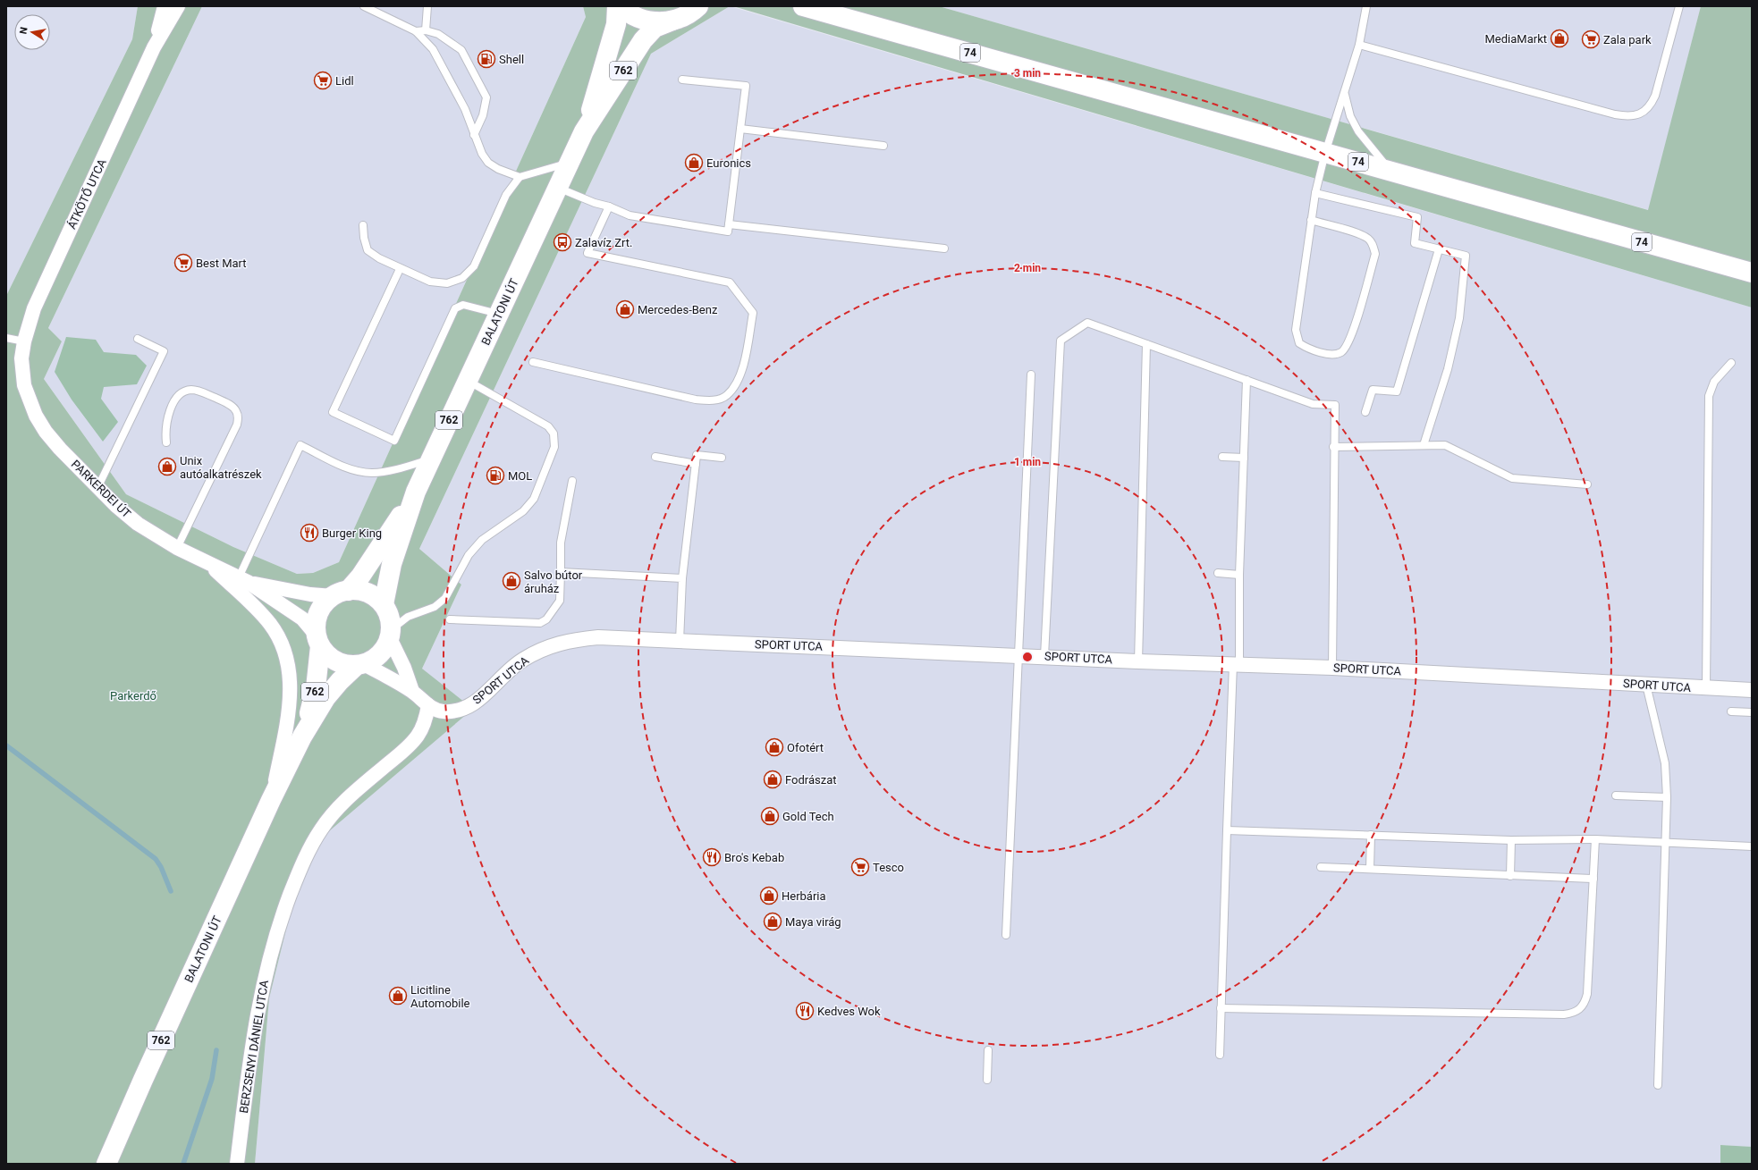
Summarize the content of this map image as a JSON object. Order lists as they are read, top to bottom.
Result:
{
  "streets": {
    "main road": ["74", "762", "BALATONI ÚT"],
    "street": [
      "ÁTKÖTŐ UTCA",
      "PARKERDEI ÚT",
      "SPORT UTCA",
      "BERZSENYI DÁNIEL UTCA"
    ]
  },
  "crossings": [
    ["ÁTKÖTŐ UTCA", "PARKERDEI ÚT"],
    ["BALATONI ÚT", "PARKERDEI ÚT"],
    ["BALATONI ÚT", "SPORT UTCA"],
    ["PARKERDEI ÚT", "SPORT UTCA"],
    ["SPORT UTCA", "BERZSENYI DÁNIEL UTCA"]
  ],
  "parks": ["Parkerdő"],
  "places": {
    "shop": [
      "MediaMarkt",
      "Euronics",
      "Mercedes-Benz",
      "Unix autóalkatrészek",
      "Salvo bútor áruház",
      "Ofotért",
      "Fodrászat",
      "Gold Tech",
      "Herbária",
      "Maya virág",
      "Licitline Automobile"
    ],
    "supermarket": [
      "Zala park",
      "Lidl",
      "Best Mart",
      "Tesco"
    ],
    "fuel station": ["Shell", "MOL"],
    "bus stop": ["Zalavíz Zrt."],
    "restaurant": ["Burger King", "Bro's Kebab", "Kedves Wok"]
  },
  "north": "left",
  "rings": ["3 min", "2 min", "1 min"]
}
